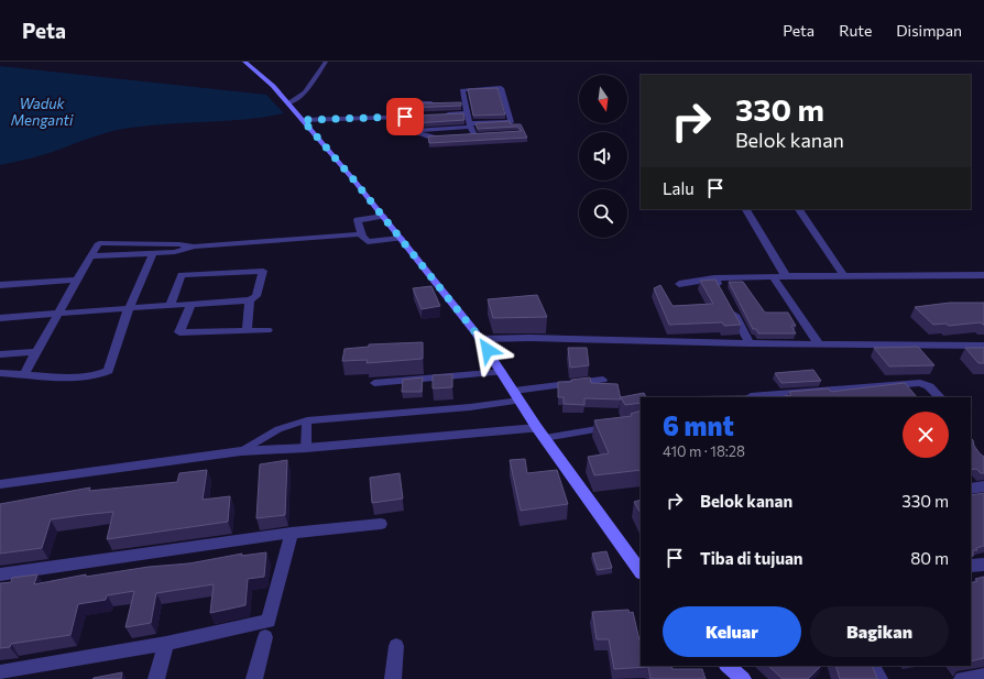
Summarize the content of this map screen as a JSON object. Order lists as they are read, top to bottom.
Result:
{
  "water": ["Waduk Menganti"],
  "north": "bottom",
  "page": {
    "header": "Peta",
    "nav": ["Peta", "Rute", "Disimpan"],
    "turn": ["330 m", "Belok kanan"],
    "then": "Lalu",
    "heading": ["6 mnt", "410 m · 18:28"],
    "list": [
      {
        "name": "Belok kanan",
        "value": "330 m"
      },
      {
        "name": "Tiba di tujuan",
        "value": "80 m"
      }
    ],
    "buttons": ["Keluar", "Bagikan"]
  }
}
